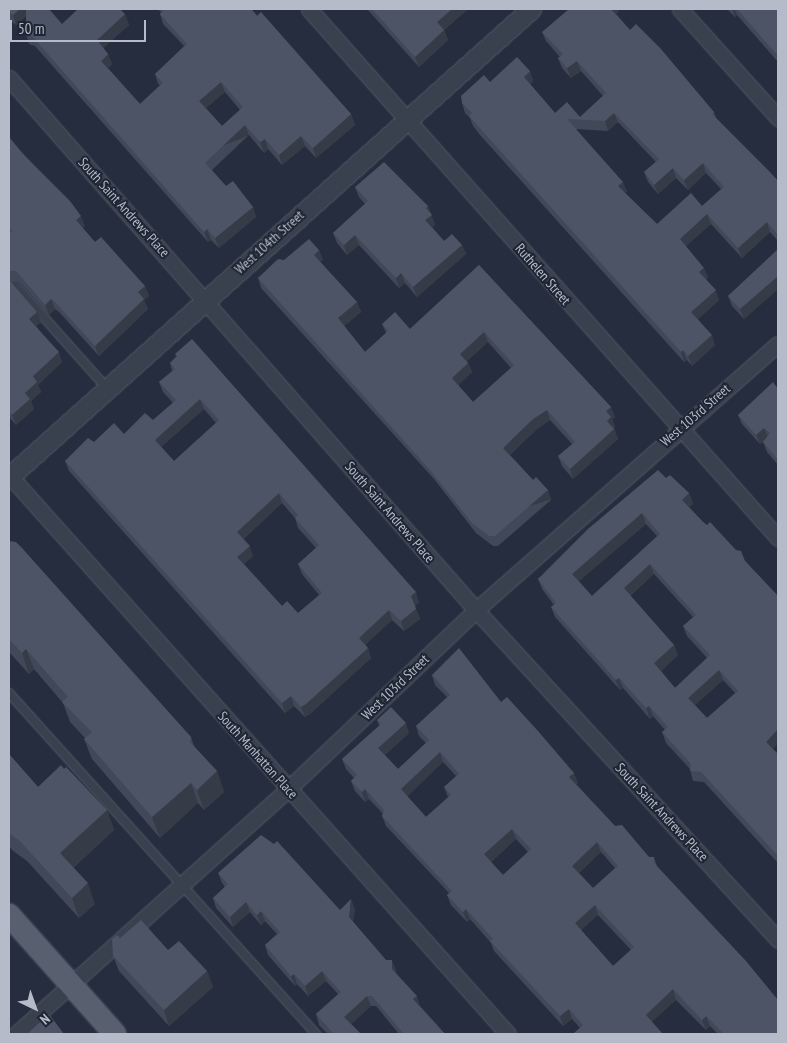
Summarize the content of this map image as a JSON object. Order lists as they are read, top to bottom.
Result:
{
  "streets": {
    "street": [
      "South Saint Andrews Place",
      "West 104th Street",
      "Ruthelen Street",
      "West 103rd Street",
      "South Manhattan Place"
    ]
  },
  "crossings": [
    ["South Saint Andrews Place", "West 104th Street"],
    ["South Saint Andrews Place", "West 103rd Street"],
    ["West 104th Street", "Ruthelen Street"],
    ["West 104th Street", "South Manhattan Place"],
    ["Ruthelen Street", "West 103rd Street"],
    ["West 103rd Street", "South Manhattan Place"]
  ],
  "scale_bar": "50 m",
  "north": "bottom right"
}
